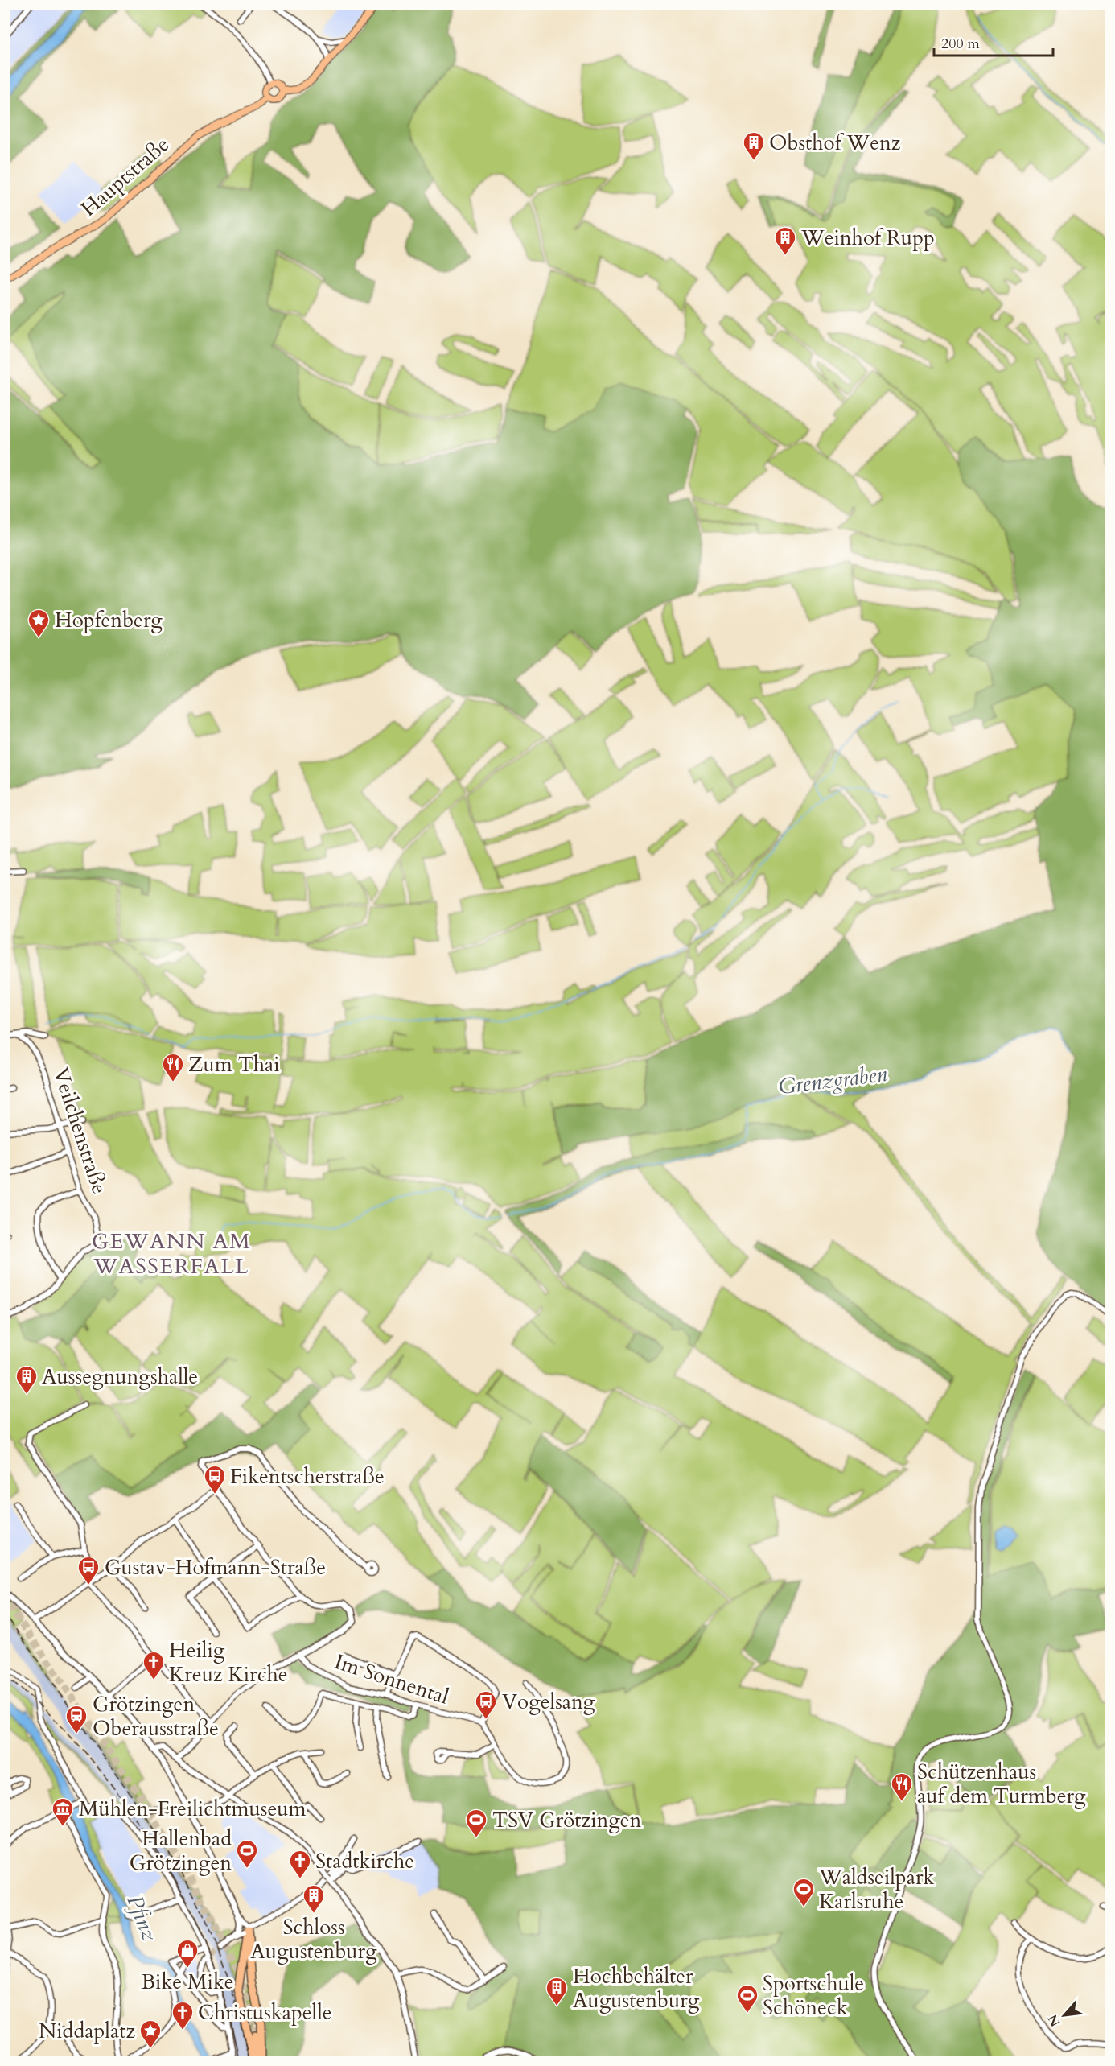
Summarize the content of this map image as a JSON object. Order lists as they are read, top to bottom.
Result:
{
  "streets": {
    "main road": ["Hauptstraße"],
    "street": ["Veilchenstraße", "Im Sonnental"]
  },
  "districts": ["GEWANN AM WASSERFALL"],
  "water": ["Grenzgraben", "Pfinz"],
  "places": {
    "building": [
      "Obsthof Wenz",
      "Weinhof Rupp",
      "Aussegnungshalle",
      "Schloss Augustenburg",
      "Hochbehälter Augustenburg"
    ],
    "place": ["Hopfenberg", "Niddaplatz"],
    "restaurant": ["Zum Thai", "Schützenhaus auf dem Turmberg"],
    "bus stop": ["Fikentscherstraße", "Gustav-Hofmann-Straße", "Vogelsang"],
    "church": ["Heilig Kreuz Kirche", "Stadtkirche", "Christuskapelle"],
    "station": ["Grötzingen Oberausstraße"],
    "museum": ["Mühlen-Freilichtmuseum"],
    "sports": [
      "TSV Grötzingen",
      "Hallenbad Grötzingen",
      "Waldseilpark Karlsruhe",
      "Sportschule Schöneck"
    ],
    "shop": ["Bike Mike"]
  },
  "scale_bar": "200 m",
  "north": "bottom left"
}
